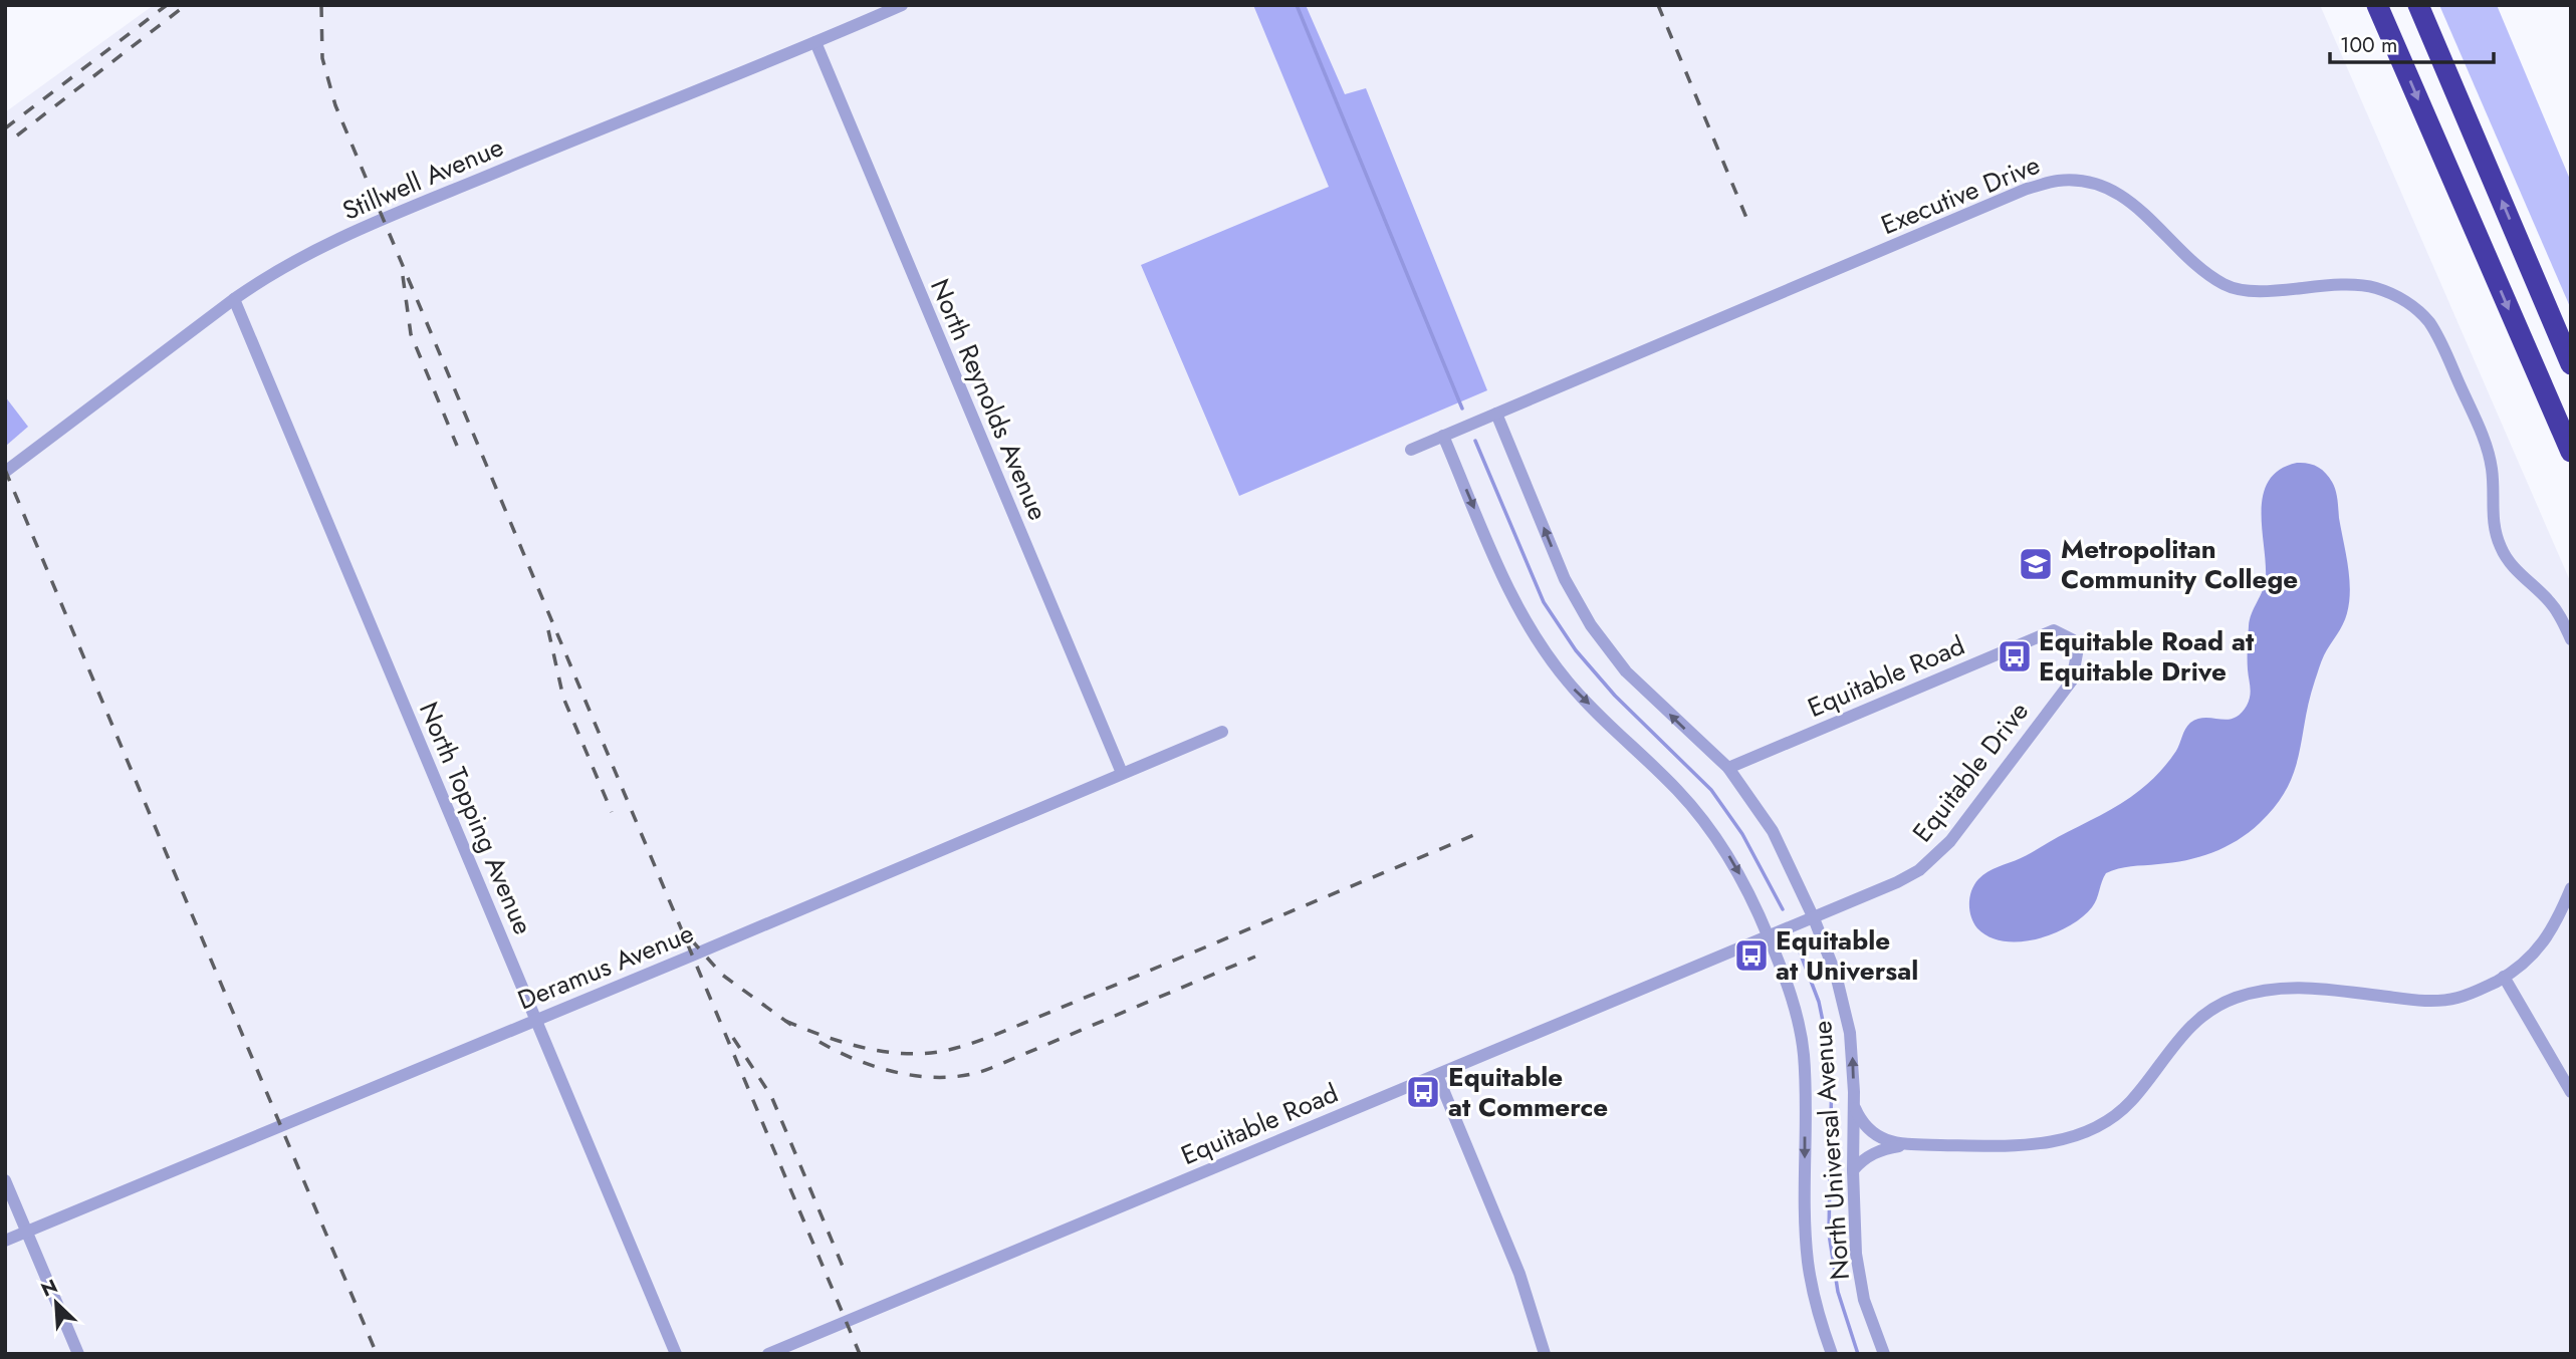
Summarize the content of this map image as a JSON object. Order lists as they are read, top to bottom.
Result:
{
  "streets": {
    "street": [
      "Stillwell Avenue",
      "Executive Drive",
      "North Reynolds Avenue",
      "Equitable Road",
      "Equitable Drive",
      "North Topping Avenue",
      "Deramus Avenue",
      "North Universal Avenue"
    ]
  },
  "crossings": [
    ["Stillwell Avenue", "North Reynolds Avenue"],
    ["Stillwell Avenue", "North Topping Avenue"],
    ["Executive Drive", "North Universal Avenue"],
    ["North Reynolds Avenue", "Deramus Avenue"],
    ["Equitable Road", "Equitable Drive"],
    ["Equitable Road", "North Universal Avenue"],
    ["Equitable Drive", "North Universal Avenue"],
    ["North Topping Avenue", "Deramus Avenue"]
  ],
  "places": {
    "school or university": ["Metropolitan Community College"],
    "bus stop": ["Equitable Road at Equitable Drive", "Equitable at Universal", "Equitable at Commerce"]
  },
  "scale_bar": "100 m",
  "north": "top left"
}
